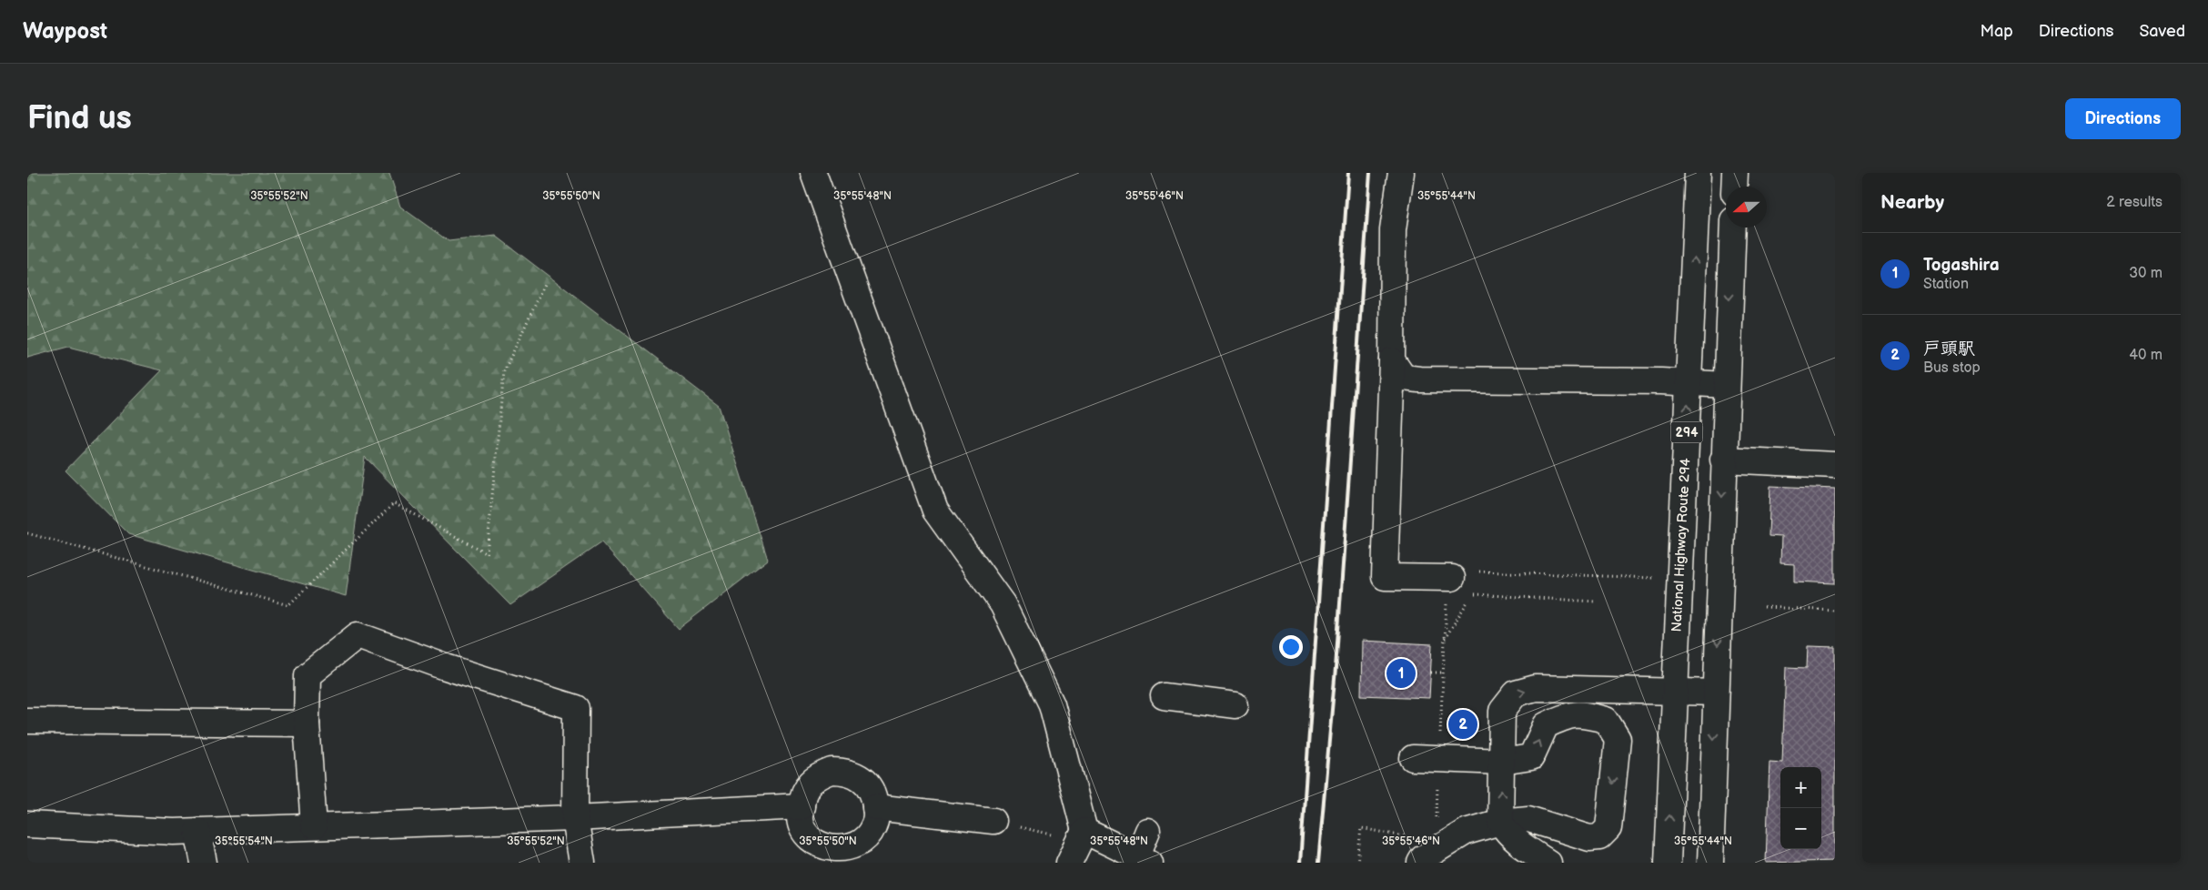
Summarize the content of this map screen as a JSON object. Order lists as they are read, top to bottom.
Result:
{
  "streets": {
    "main road": ["294", "National Highway Route 294"]
  },
  "north": "left",
  "page": {
    "header": "Waypost",
    "nav": ["Map", "Directions", "Saved"],
    "buttons": "Directions",
    "title": "Find us",
    "heading": ["Nearby", "2 results"],
    "list": [
      {
        "mark": "1",
        "name": "Togashira",
        "note": "Station",
        "value": "30 m"
      },
      {
        "mark": "2",
        "name": "戸頭駅",
        "note": "Bus stop",
        "value": "40 m"
      }
    ],
    "pins": ["1", "2"],
    "map_buttons": ["+", "−"]
  },
  "coordinates": [
    "35°55'52\"N",
    "35°55'50\"N",
    "35°55'48\"N",
    "35°55'46\"N",
    "35°55'44\"N",
    "35°55'54\"N"
  ]
}
